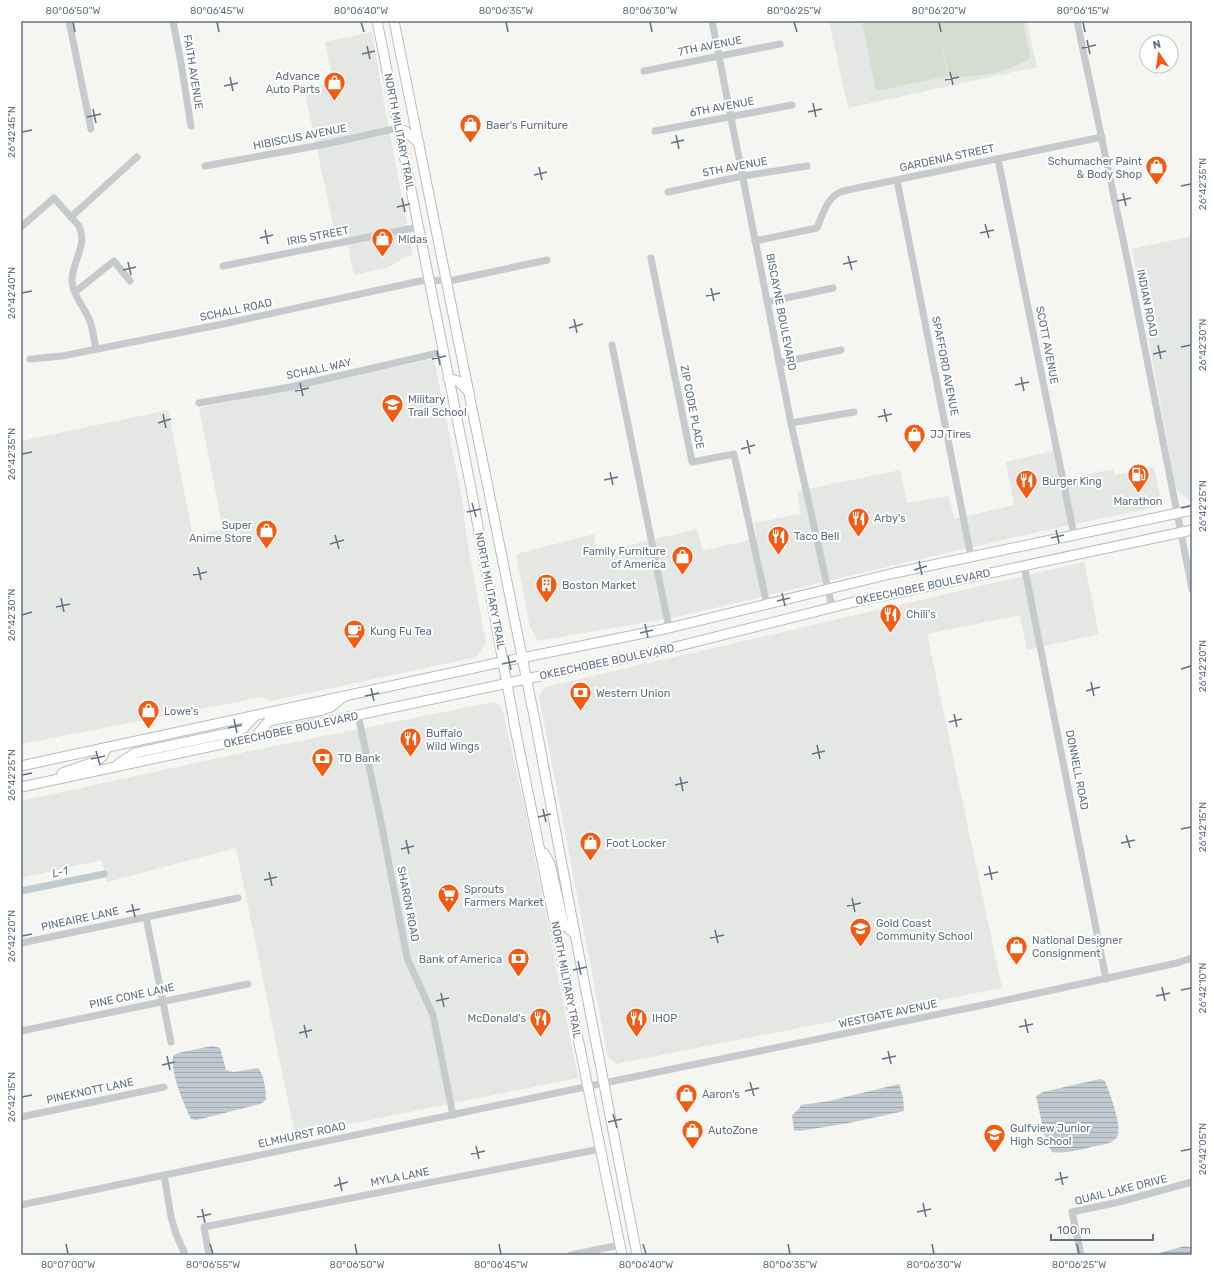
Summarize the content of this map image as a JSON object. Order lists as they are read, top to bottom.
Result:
{
  "streets": {
    "main road": ["NORTH MILITARY TRAIL", "OKEECHOBEE BOULEVARD"],
    "street": [
      "7TH AVENUE",
      "FAITH AVENUE",
      "6TH AVENUE",
      "HIBISCUS AVENUE",
      "GARDENIA STREET",
      "5TH AVENUE",
      "IRIS STREET",
      "INDIAN ROAD",
      "SCHALL ROAD",
      "BISCAYNE BOULEVARD",
      "SCOTT AVENUE",
      "SPAFFORD AVENUE",
      "SCHALL WAY",
      "ZIP CODE PLACE",
      "DONNELL ROAD",
      "SHARON ROAD",
      "PINEAIRE LANE",
      "PINE CONE LANE",
      "WESTGATE AVENUE",
      "PINEKNOTT LANE",
      "ELMHURST ROAD",
      "MYLA LANE",
      "QUAIL LAKE DRIVE"
    ]
  },
  "crossings": [
    ["7TH AVENUE", "BISCAYNE BOULEVARD"],
    ["6TH AVENUE", "BISCAYNE BOULEVARD"],
    ["NORTH MILITARY TRAIL", "HIBISCUS AVENUE"],
    ["NORTH MILITARY TRAIL", "IRIS STREET"],
    ["NORTH MILITARY TRAIL", "SCHALL ROAD"],
    ["NORTH MILITARY TRAIL", "SCHALL WAY"],
    ["NORTH MILITARY TRAIL", "OKEECHOBEE BOULEVARD"],
    ["NORTH MILITARY TRAIL", "WESTGATE AVENUE"],
    ["NORTH MILITARY TRAIL", "ELMHURST ROAD"],
    ["NORTH MILITARY TRAIL", "MYLA LANE"],
    ["GARDENIA STREET", "INDIAN ROAD"],
    ["GARDENIA STREET", "BISCAYNE BOULEVARD"],
    ["GARDENIA STREET", "SCOTT AVENUE"],
    ["GARDENIA STREET", "SPAFFORD AVENUE"],
    ["5TH AVENUE", "BISCAYNE BOULEVARD"],
    ["INDIAN ROAD", "OKEECHOBEE BOULEVARD"],
    ["BISCAYNE BOULEVARD", "OKEECHOBEE BOULEVARD"],
    ["SCOTT AVENUE", "OKEECHOBEE BOULEVARD"],
    ["SPAFFORD AVENUE", "OKEECHOBEE BOULEVARD"],
    ["ZIP CODE PLACE", "OKEECHOBEE BOULEVARD"],
    ["OKEECHOBEE BOULEVARD", "DONNELL ROAD"],
    ["OKEECHOBEE BOULEVARD", "SHARON ROAD"],
    ["DONNELL ROAD", "WESTGATE AVENUE"],
    ["SHARON ROAD", "ELMHURST ROAD"],
    ["WESTGATE AVENUE", "ELMHURST ROAD"]
  ],
  "water": ["L-1"],
  "places": {
    "shop": [
      "Advance Auto Parts",
      "Baer's Furniture",
      "Schumacher Paint & Body Shop",
      "Midas",
      "JJ Tires",
      "Super Anime Store",
      "Family Furniture of America",
      "Lowe's",
      "Foot Locker",
      "National Designer Consignment",
      "Aaron's",
      "AutoZone"
    ],
    "school or university": ["Military Trail School", "Gold Coast Community School", "Gulfview Junior High School"],
    "fuel station": ["Marathon"],
    "restaurant": [
      "Burger King",
      "Arby's",
      "Taco Bell",
      "Chili's",
      "Buffalo Wild Wings",
      "McDonald's",
      "IHOP"
    ],
    "building": ["Boston Market"],
    "cafe": ["Kung Fu Tea"],
    "bank": ["Western Union", "TD Bank", "Bank of America"],
    "supermarket": ["Sprouts Farmers Market"]
  },
  "scale_bar": "100 m",
  "north": "top",
  "coordinates": [
    "80°06'50\"W",
    "80°06'45\"W",
    "80°06'40\"W",
    "80°06'35\"W",
    "80°06'30\"W",
    "80°06'25\"W",
    "80°06'20\"W",
    "80°06'15\"W",
    "26°42'45\"N",
    "26°42'35\"N",
    "26°42'40\"N",
    "26°42'30\"N",
    "26°42'25\"N",
    "26°42'20\"N",
    "26°42'15\"N",
    "26°42'10\"N",
    "26°42'05\"N",
    "80°07'00\"W",
    "80°06'55\"W"
  ]
}
